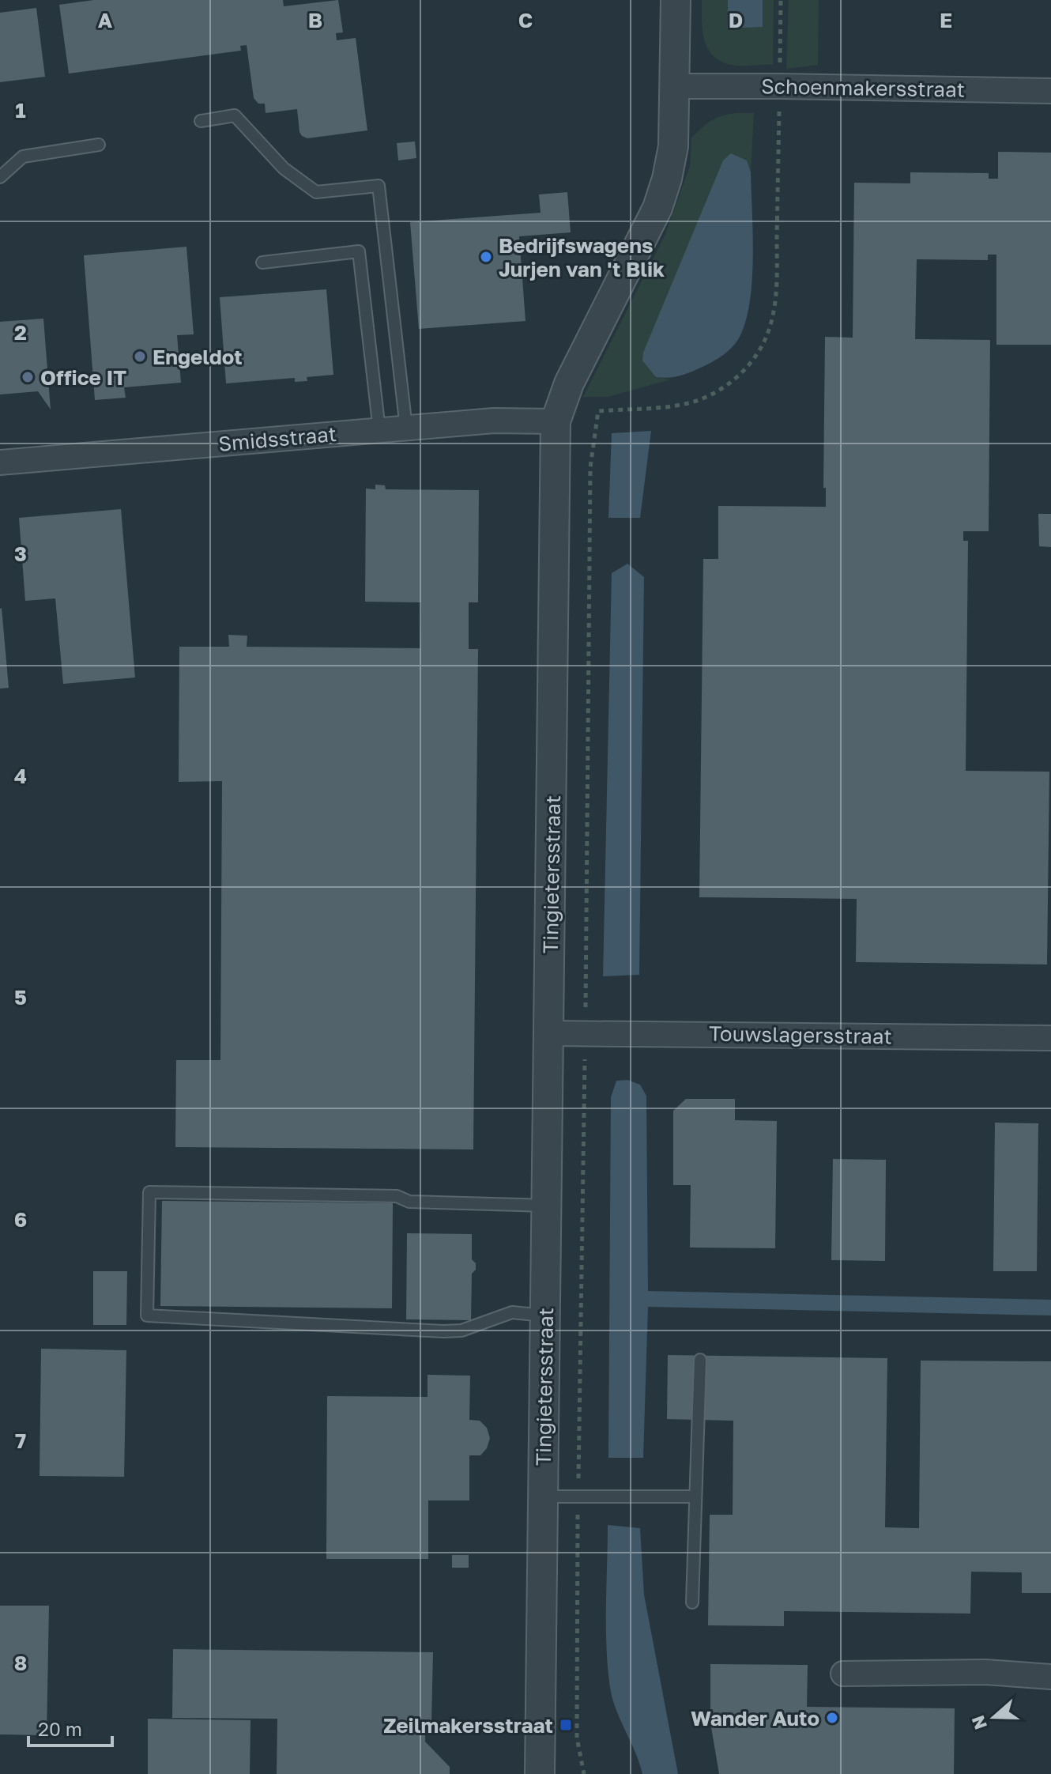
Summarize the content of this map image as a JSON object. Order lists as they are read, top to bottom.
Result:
{
  "streets": {
    "street": [
      "Schoenmakersstraat",
      "Smidsstraat",
      "Tingietersstraat",
      "Touwslagersstraat"
    ]
  },
  "crossings": [
    ["Schoenmakersstraat", "Tingietersstraat"],
    ["Smidsstraat", "Tingietersstraat"],
    ["Tingietersstraat", "Touwslagersstraat"]
  ],
  "places": {
    "other": [
      "Bedrijfswagens Jurjen van 't Blik",
      "Engeldot",
      "Office IT",
      "Wander Auto"
    ],
    "transit": ["Zeilmakersstraat"]
  },
  "scale_bar": "20 m",
  "north": "left",
  "grid": {
    "columns": [
      "A",
      "B",
      "C",
      "D",
      "E"
    ],
    "rows": [
      "1",
      "2",
      "3",
      "4",
      "5",
      "6",
      "7",
      "8"
    ]
  }
}
